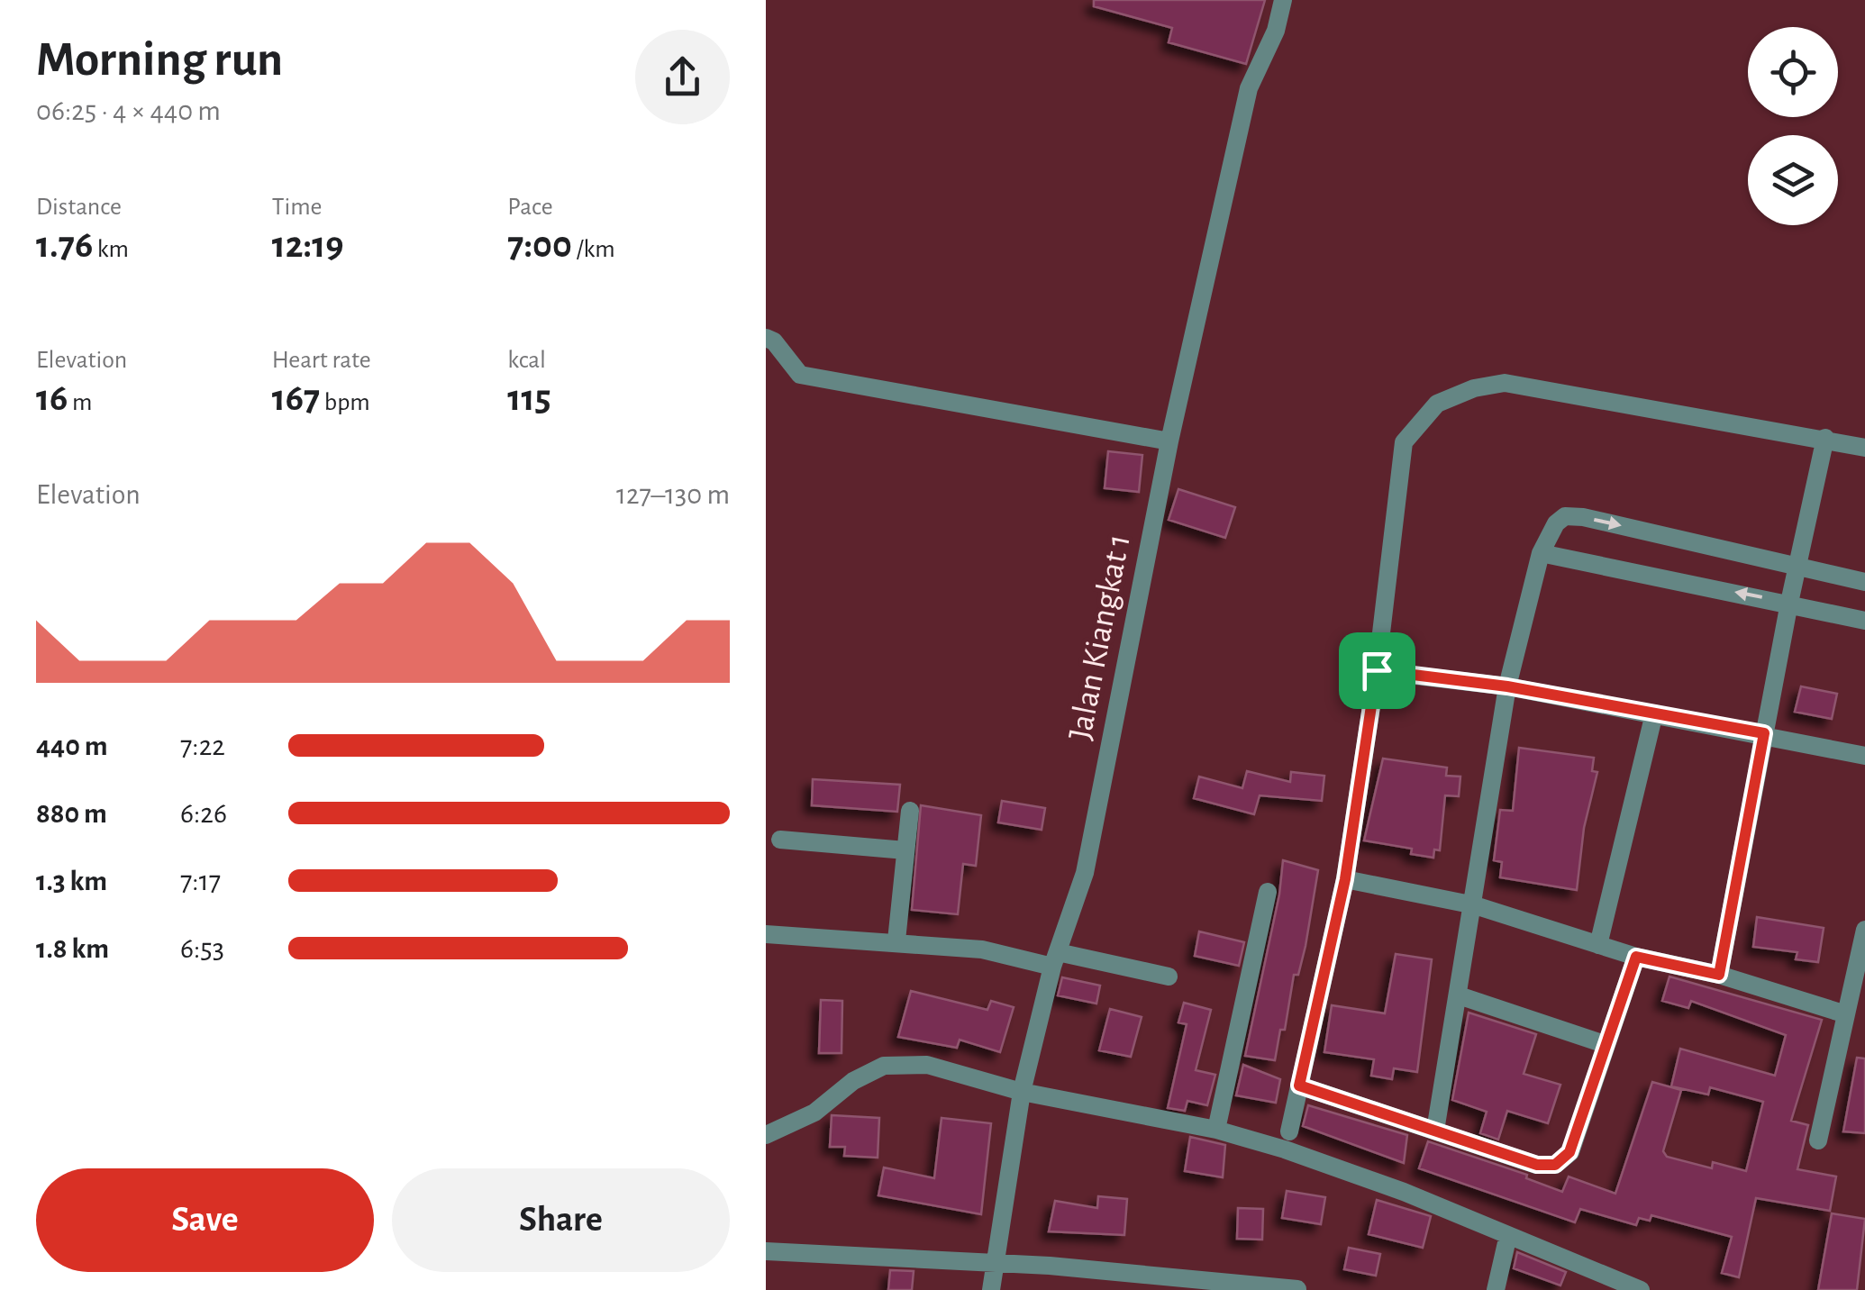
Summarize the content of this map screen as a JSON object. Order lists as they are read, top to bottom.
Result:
{
  "streets": {
    "street": ["Jalan Kiangkat 1"]
  },
  "page": {
    "heading": ["Morning run", "06:25 · 4 × 440 m"],
    "stats": [
      ["Distance", "1.76 km"],
      ["Time", "12:19"],
      ["Pace", "7:00 /km"],
      ["Elevation", "16 m"],
      ["Heart rate", "167 bpm"],
      ["kcal", "115"]
    ],
    "chart": ["Elevation", "127–130 m"],
    "list": [
      {
        "name": "440 m",
        "note": "7:22"
      },
      {
        "name": "880 m",
        "note": "6:26"
      },
      {
        "name": "1.3 km",
        "note": "7:17"
      },
      {
        "name": "1.8 km",
        "note": "6:53"
      }
    ],
    "buttons": ["Save", "Share"]
  }
}
